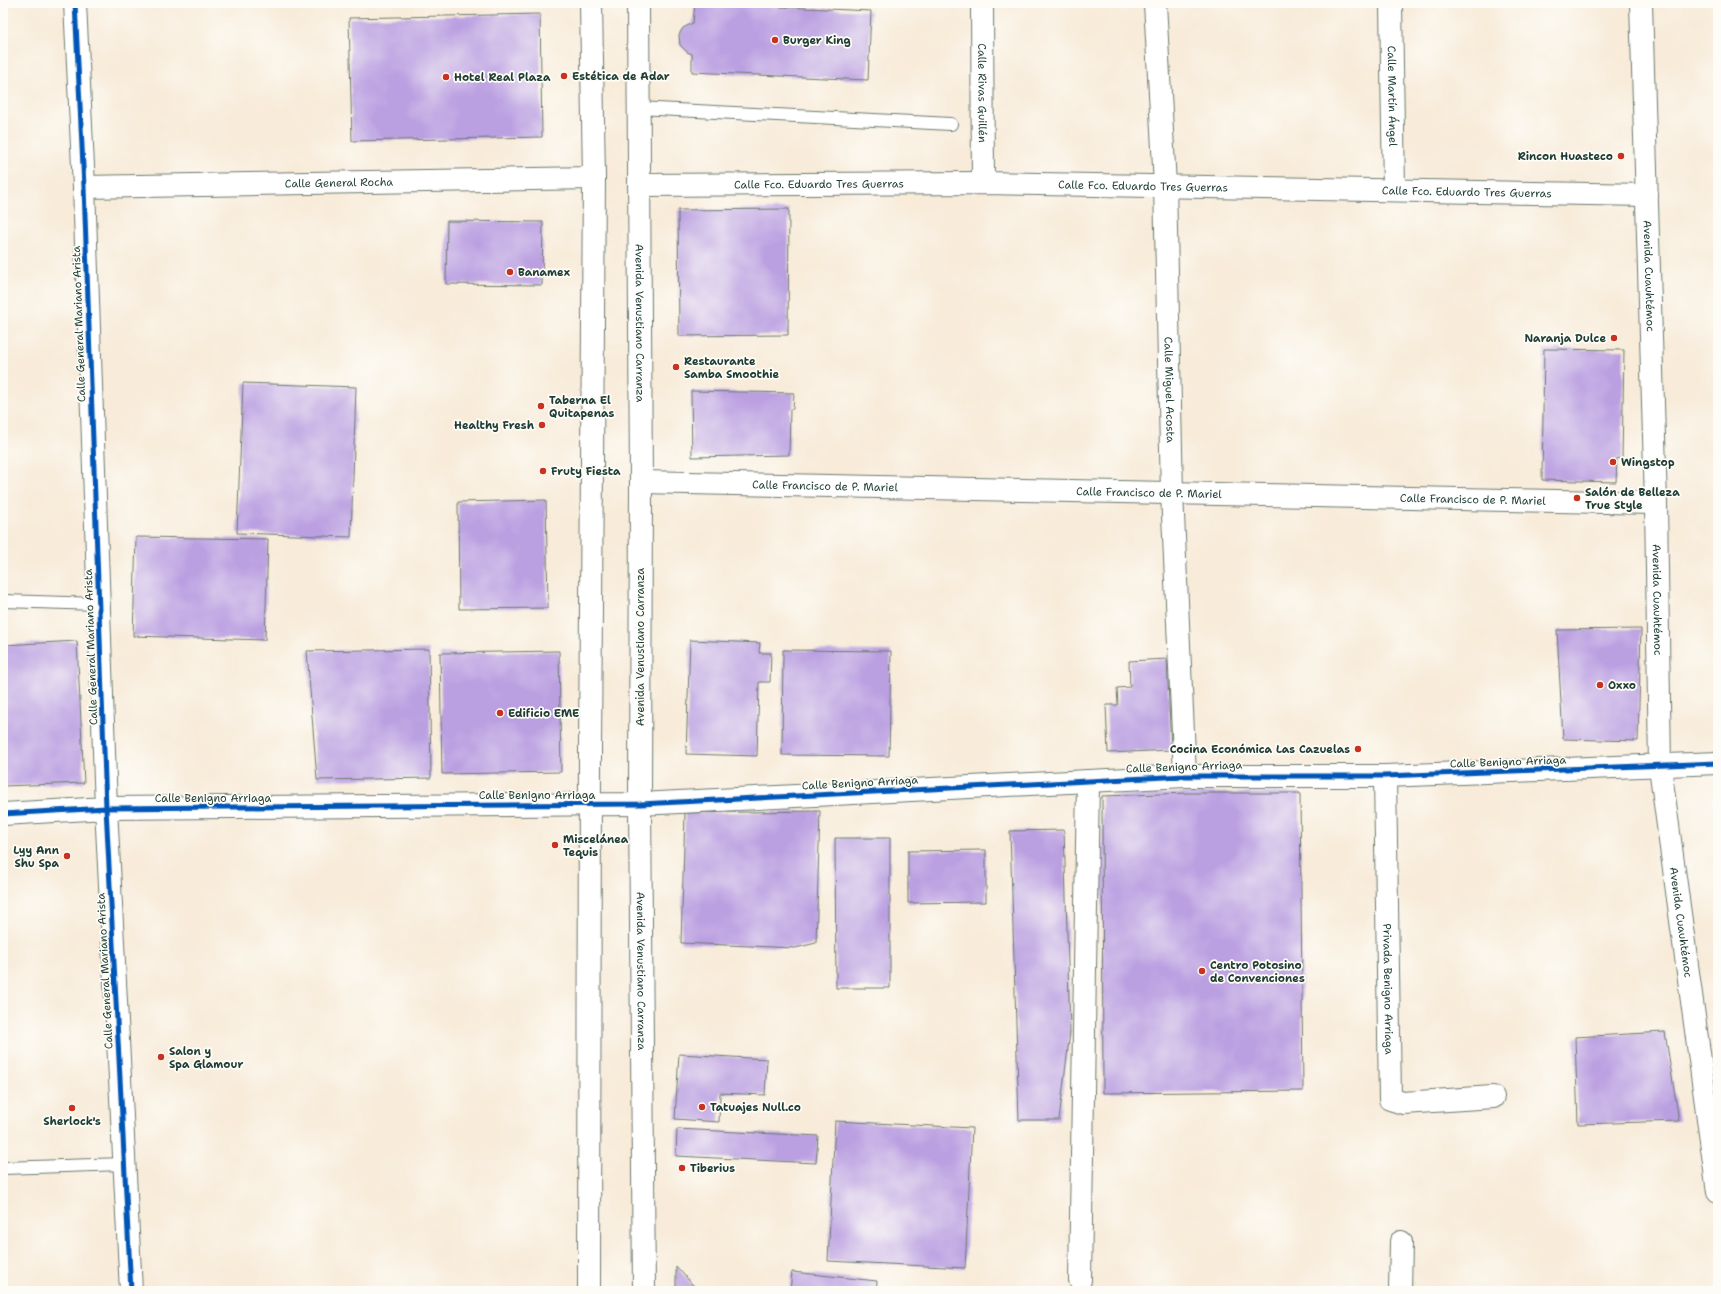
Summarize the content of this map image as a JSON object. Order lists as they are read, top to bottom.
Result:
{
  "streets": {
    "street": [
      "Calle Rivas Guillén",
      "Calle Martín Ángel",
      "Calle General Rocha",
      "Calle Fco. Eduardo Tres Guerras",
      "Avenida Cuauhtémoc",
      "Avenida Venustiano Carranza",
      "Calle General Mariano Arista",
      "Calle Miguel Acosta",
      "Calle Francisco de P. Mariel",
      "Calle Benigno Arriaga",
      "Privada Benigno Arriaga"
    ]
  },
  "crossings": [
    ["Calle Rivas Guillén", "Calle Fco. Eduardo Tres Guerras"],
    ["Calle Martín Ángel", "Calle Fco. Eduardo Tres Guerras"],
    ["Calle General Rocha", "Calle General Mariano Arista"],
    ["Calle Fco. Eduardo Tres Guerras", "Avenida Cuauhtémoc"],
    ["Calle Fco. Eduardo Tres Guerras", "Avenida Venustiano Carranza"],
    ["Calle Fco. Eduardo Tres Guerras", "Calle Miguel Acosta"],
    ["Avenida Cuauhtémoc", "Calle Francisco de P. Mariel"],
    ["Avenida Cuauhtémoc", "Calle Benigno Arriaga"],
    ["Avenida Venustiano Carranza", "Calle Francisco de P. Mariel"],
    ["Avenida Venustiano Carranza", "Calle Benigno Arriaga"],
    ["Calle General Mariano Arista", "Calle Benigno Arriaga"],
    ["Calle Miguel Acosta", "Calle Francisco de P. Mariel"],
    ["Calle Miguel Acosta", "Calle Benigno Arriaga"],
    ["Calle Benigno Arriaga", "Privada Benigno Arriaga"]
  ],
  "places": [
    "Burger King",
    "Estética de Adar",
    "Hotel Real Plaza",
    "Rincon Huasteco",
    "Banamex",
    "Naranja Dulce",
    "Restaurante Samba Smoothie",
    "Taberna El Quitapenas",
    "Healthy Fresh",
    "Wingstop",
    "Fruty Fiesta",
    "Salón de Belleza True Style",
    "Oxxo",
    "Edificio EME",
    "Cocina Económica Las Cazuelas",
    "Miscelánea Tequis",
    "Lyy Ann Shu Spa",
    "Centro Potosino de Convenciones",
    "Salon y Spa Glamour",
    "Tatuajes Null.co",
    "Sherlock's",
    "Tiberius"
  ]
}
